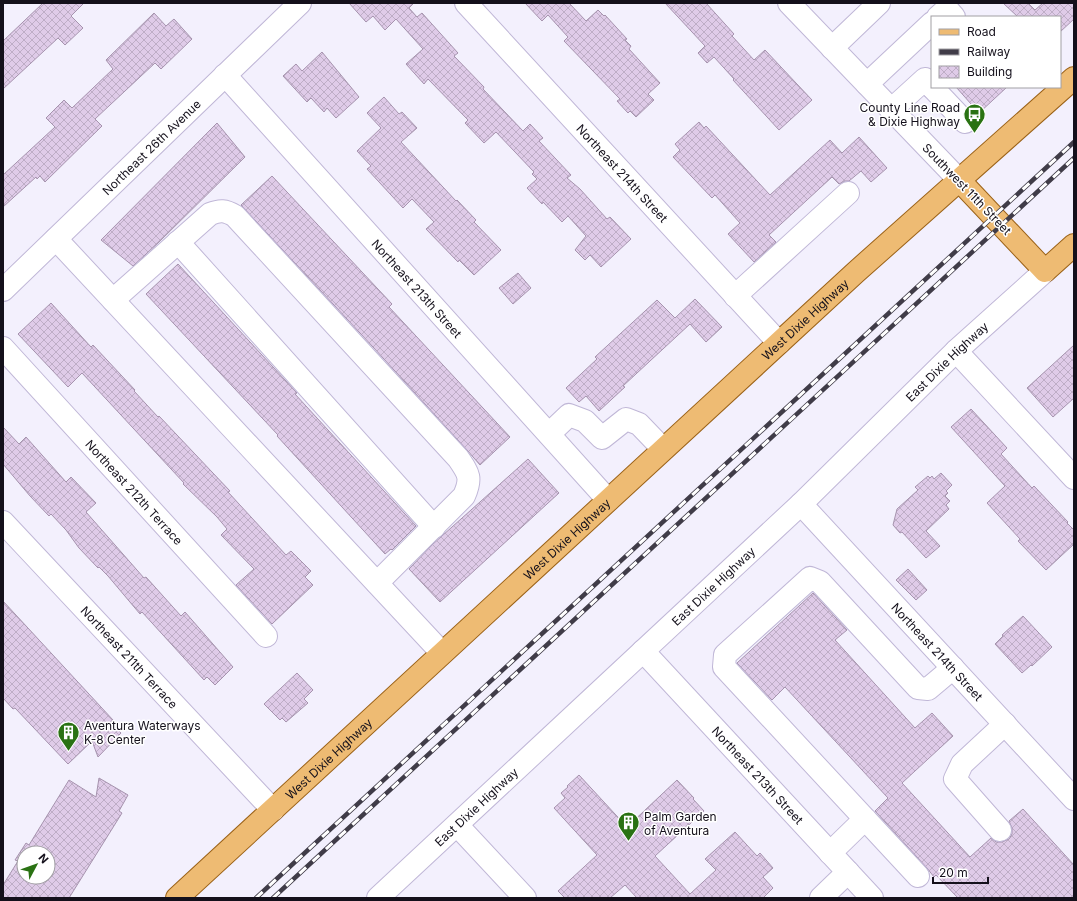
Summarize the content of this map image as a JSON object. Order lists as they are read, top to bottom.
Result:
{
  "streets": {
    "main road": ["Southwest 11th Street", "West Dixie Highway"],
    "street": [
      "Northeast 26th Avenue",
      "Northeast 214th Street",
      "Northeast 213th Street",
      "East Dixie Highway",
      "Northeast 212th Terrace",
      "Northeast 211th Terrace"
    ]
  },
  "crossings": [
    ["Northeast 26th Avenue", "Northeast 213th Street"],
    ["Northeast 214th Street", "West Dixie Highway"],
    ["Northeast 214th Street", "East Dixie Highway"],
    ["Southwest 11th Street", "West Dixie Highway"],
    ["Southwest 11th Street", "East Dixie Highway"],
    ["Northeast 213th Street", "West Dixie Highway"],
    ["Northeast 213th Street", "East Dixie Highway"],
    ["West Dixie Highway", "Northeast 211th Terrace"]
  ],
  "places": {
    "bus stop": ["County Line Road & Dixie Highway"],
    "building": ["Aventura Waterways K-8 Center", "Palm Garden of Aventura"]
  },
  "legend": ["Road", "Railway", "Building"],
  "scale_bar": "20 m",
  "north": "top right"
}
